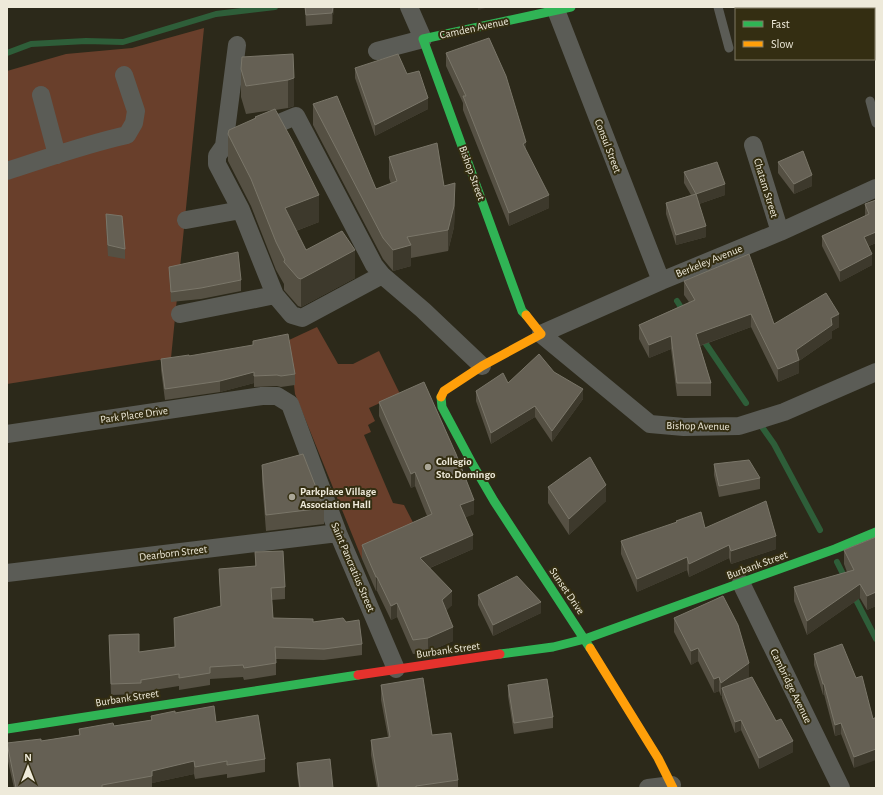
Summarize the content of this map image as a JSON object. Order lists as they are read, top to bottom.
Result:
{
  "streets": {
    "street": [
      "Camden Avenue",
      "Consul Street",
      "Bishop Street",
      "Chatam Street",
      "Berkeley Avenue",
      "Park Place Drive",
      "Bishop Avenue",
      "Dearborn Street",
      "Burbank Street",
      "Saint Pancratius Street",
      "Sunset Drive",
      "Cambridge Avenue"
    ]
  },
  "crossings": [
    ["Camden Avenue", "Consul Street"],
    ["Camden Avenue", "Bishop Street"],
    ["Consul Street", "Berkeley Avenue"],
    ["Bishop Street", "Berkeley Avenue"],
    ["Bishop Street", "Bishop Avenue"],
    ["Chatam Street", "Berkeley Avenue"],
    ["Berkeley Avenue", "Bishop Avenue"],
    ["Park Place Drive", "Saint Pancratius Street"],
    ["Dearborn Street", "Saint Pancratius Street"],
    ["Burbank Street", "Saint Pancratius Street"],
    ["Burbank Street", "Sunset Drive"],
    ["Burbank Street", "Cambridge Avenue"]
  ],
  "places": ["Collegio Sto. Domingo", "Parkplace Village Association Hall"],
  "legend": ["Fast", "Slow"],
  "north": "top"
}
